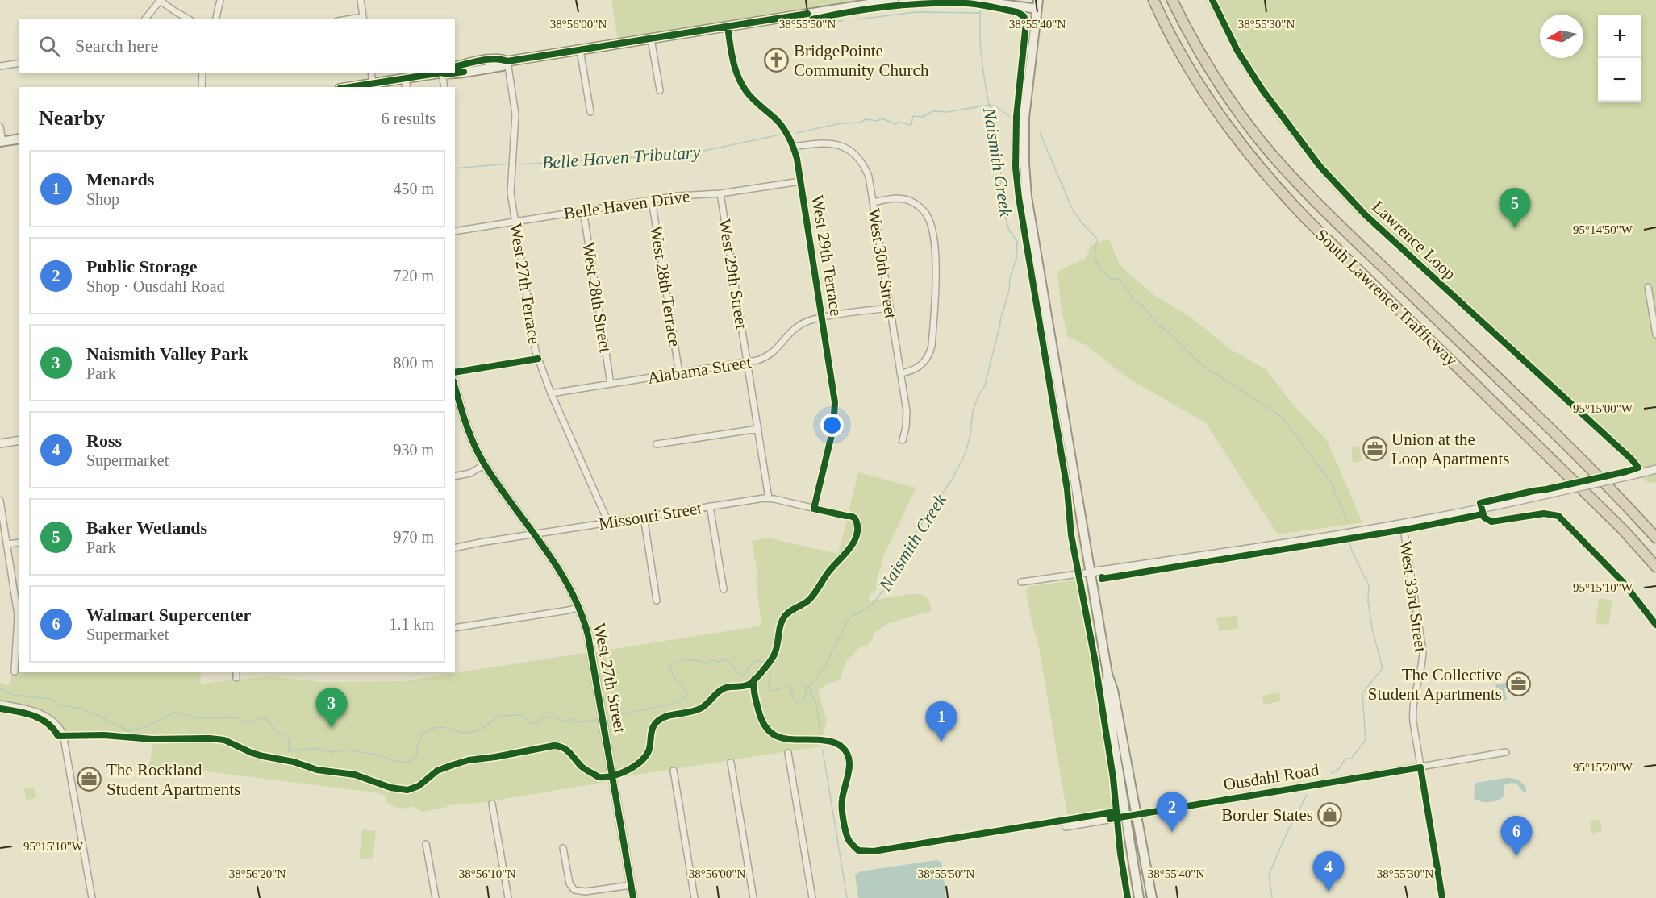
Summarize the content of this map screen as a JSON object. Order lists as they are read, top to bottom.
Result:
{
  "streets": {
    "highway": ["South Lawrence Trafficway"],
    "street": [
      "Belle Haven Drive",
      "West 29th Terrace",
      "West 30th Street",
      "West 29th Street",
      "West 27th Terrace",
      "West 28th Terrace",
      "West 28th Street",
      "Alabama Street",
      "Missouri Street",
      "West 33rd Street",
      "West 27th Street",
      "Ousdahl Road"
    ],
    "cycle path": ["Lawrence Loop"]
  },
  "crossings": [
    ["Belle Haven Drive", "West 29th Terrace"],
    ["Belle Haven Drive", "West 29th Street"],
    ["Belle Haven Drive", "West 27th Terrace"],
    ["Belle Haven Drive", "West 28th Terrace"],
    ["Belle Haven Drive", "West 28th Street"],
    ["West 29th Terrace", "West 30th Street"],
    ["West 29th Terrace", "Alabama Street"],
    ["West 29th Terrace", "Missouri Street"],
    ["West 30th Street", "Alabama Street"],
    ["West 29th Street", "Alabama Street"],
    ["West 29th Street", "Missouri Street"],
    ["West 27th Terrace", "Alabama Street"],
    ["West 27th Terrace", "Missouri Street"],
    ["West 28th Terrace", "Alabama Street"],
    ["West 28th Street", "Alabama Street"],
    ["Missouri Street", "West 27th Street"],
    ["West 33rd Street", "Ousdahl Road"]
  ],
  "water": ["Belle Haven Tributary", "Naismith Creek"],
  "places": {
    "church": ["BridgePointe Community Church"],
    "office": ["Union at the Loop Apartments", "The Collective Student Apartments", "The Rockland Student Apartments"],
    "shop": ["Border States"]
  },
  "north": "left",
  "page": {
    "map_buttons": ["+", "−"],
    "search": "Search here",
    "heading": ["Nearby", "6 results"],
    "list": [
      {
        "mark": "1",
        "name": "Menards",
        "note": "Shop",
        "value": "450 m"
      },
      {
        "mark": "2",
        "name": "Public Storage",
        "note": "Shop · Ousdahl Road",
        "value": "720 m"
      },
      {
        "mark": "3",
        "name": "Naismith Valley Park",
        "note": "Park",
        "value": "800 m"
      },
      {
        "mark": "4",
        "name": "Ross",
        "note": "Supermarket",
        "value": "930 m"
      },
      {
        "mark": "5",
        "name": "Baker Wetlands",
        "note": "Park",
        "value": "970 m"
      },
      {
        "mark": "6",
        "name": "Walmart Supercenter",
        "note": "Supermarket",
        "value": "1.1 km"
      }
    ],
    "pins": [
      "5",
      "3",
      "1",
      "2",
      "6",
      "4"
    ]
  },
  "coordinates": [
    "38°56'00\"N",
    "38°55'50\"N",
    "38°55'40\"N",
    "38°55'30\"N",
    "95°14'50\"W",
    "95°15'00\"W",
    "95°15'10\"W",
    "95°15'20\"W",
    "38°56'20\"N",
    "38°56'10\"N"
  ]
}
